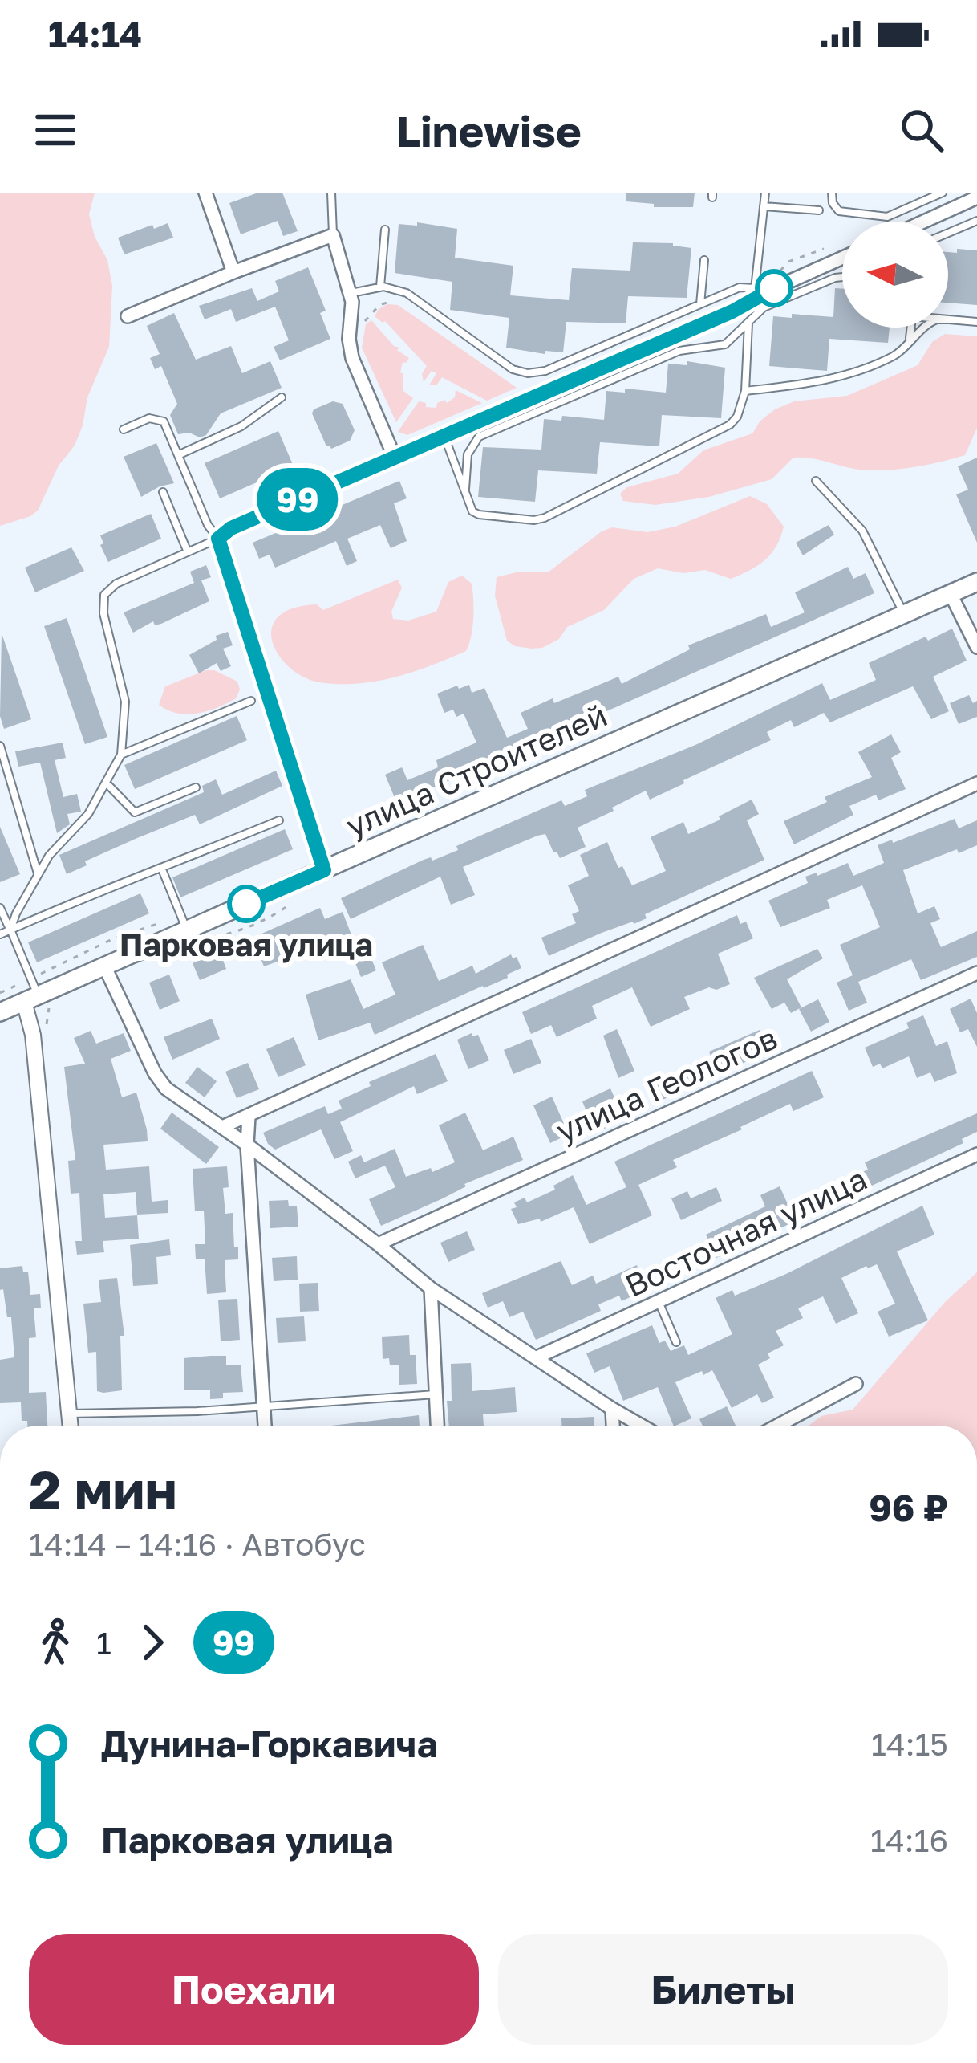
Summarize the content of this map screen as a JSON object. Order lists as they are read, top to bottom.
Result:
{
  "streets": {
    "main road": ["улица Строителей"],
    "street": ["улица Геологов", "Восточная улица"]
  },
  "places": ["Парковая улица"],
  "lines": ["bus line 99"],
  "north": "left",
  "page": {
    "status": "14:14",
    "header": "Linewise",
    "on_map": "99",
    "heading": ["2 мин", "14:14 – 14:16 · Автобус", "96 ₽"],
    "legs": ["1", "99"],
    "list": [
      {
        "name": "Дунина-Горкавича",
        "value": "14:15"
      },
      {
        "name": "Парковая улица",
        "value": "14:16"
      }
    ],
    "buttons": ["Поехали", "Билеты"]
  }
}
